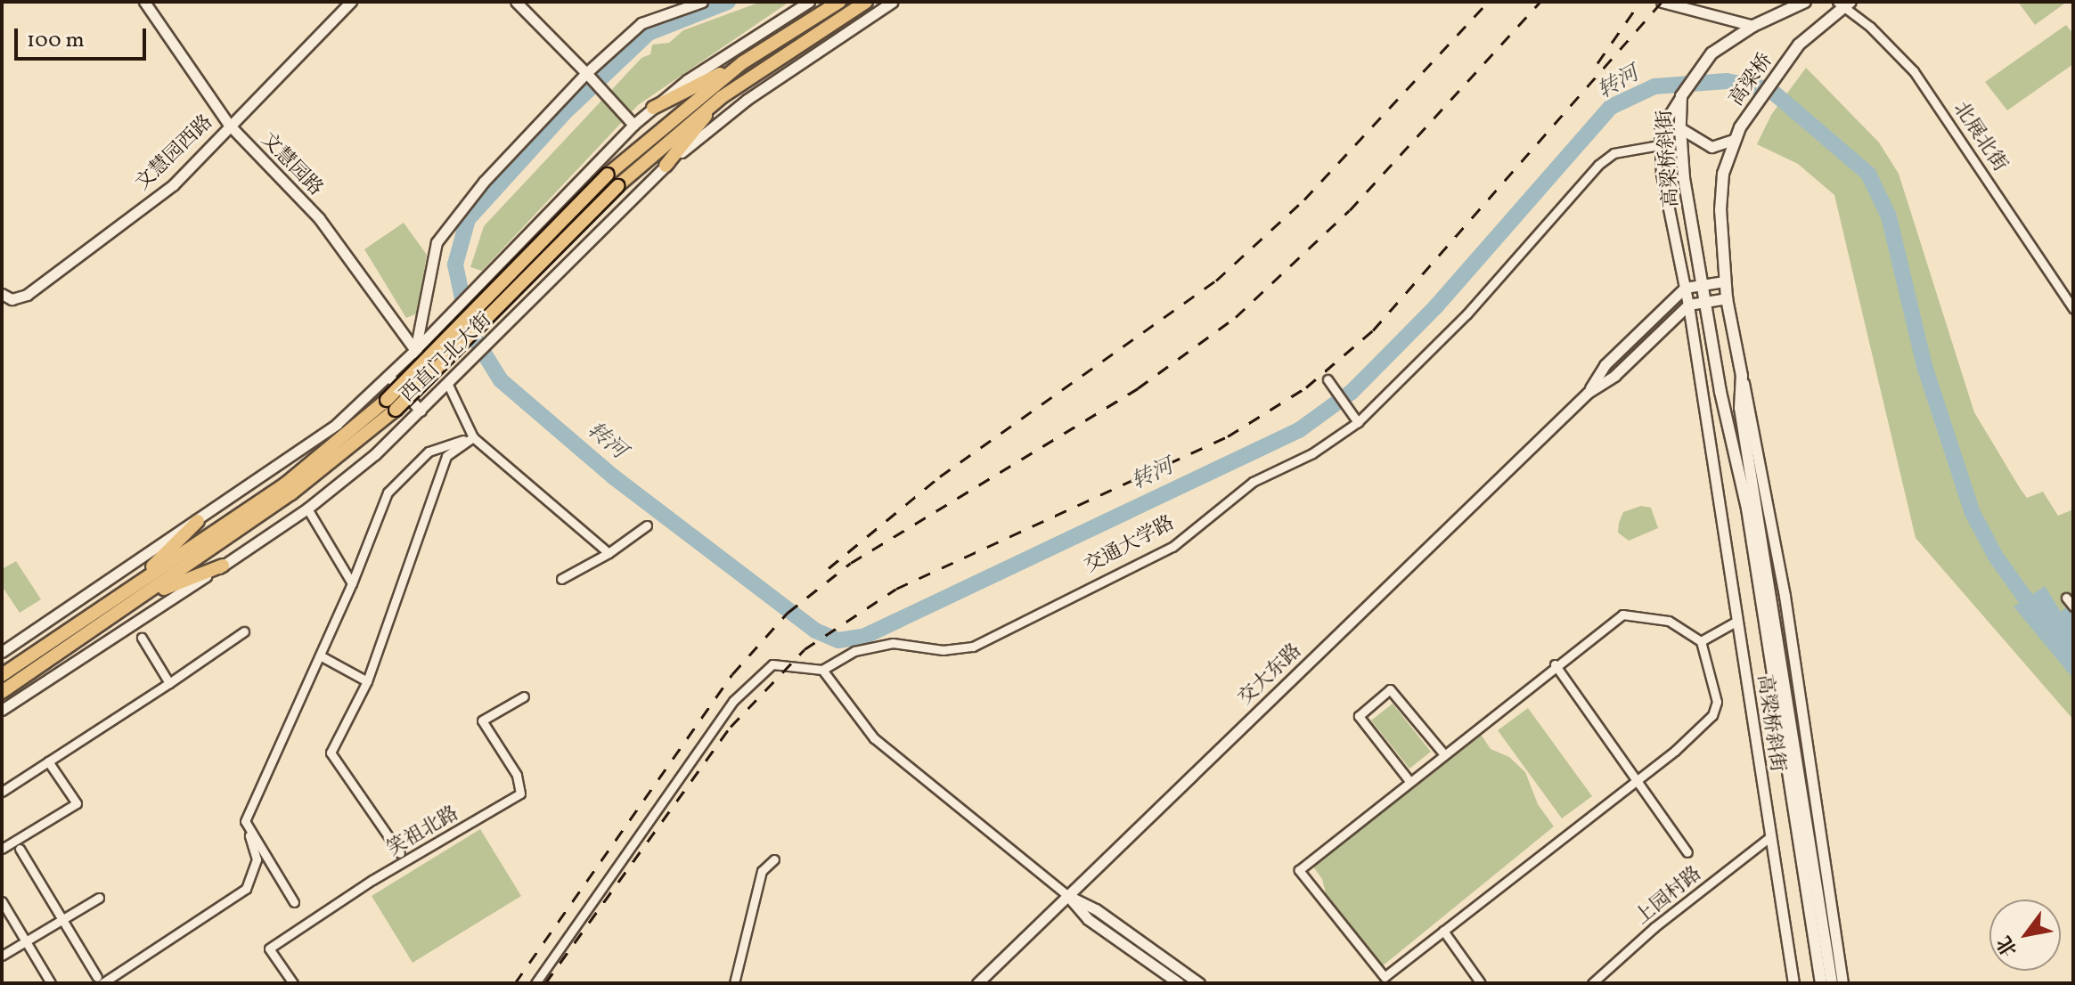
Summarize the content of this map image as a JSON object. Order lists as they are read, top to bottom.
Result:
{
  "streets": {
    "highway": ["西直门北大街"],
    "main road": ["高梁桥", "高梁桥斜街"],
    "street": [
      "北展北街",
      "文慧园西路",
      "文慧园路",
      "交通大学路",
      "交大东路",
      "笑祖北路",
      "上园村路"
    ]
  },
  "crossings": [
    ["高梁桥", "北展北街"],
    ["高梁桥", "高梁桥斜街"],
    ["文慧园西路", "文慧园路"],
    ["高梁桥斜街", "交通大学路"],
    ["高梁桥斜街", "交大东路"],
    ["高梁桥斜街", "上园村路"],
    ["文慧园路", "西直门北大街"]
  ],
  "water": ["转河"],
  "scale_bar": "100 m",
  "north": "bottom left"
}
